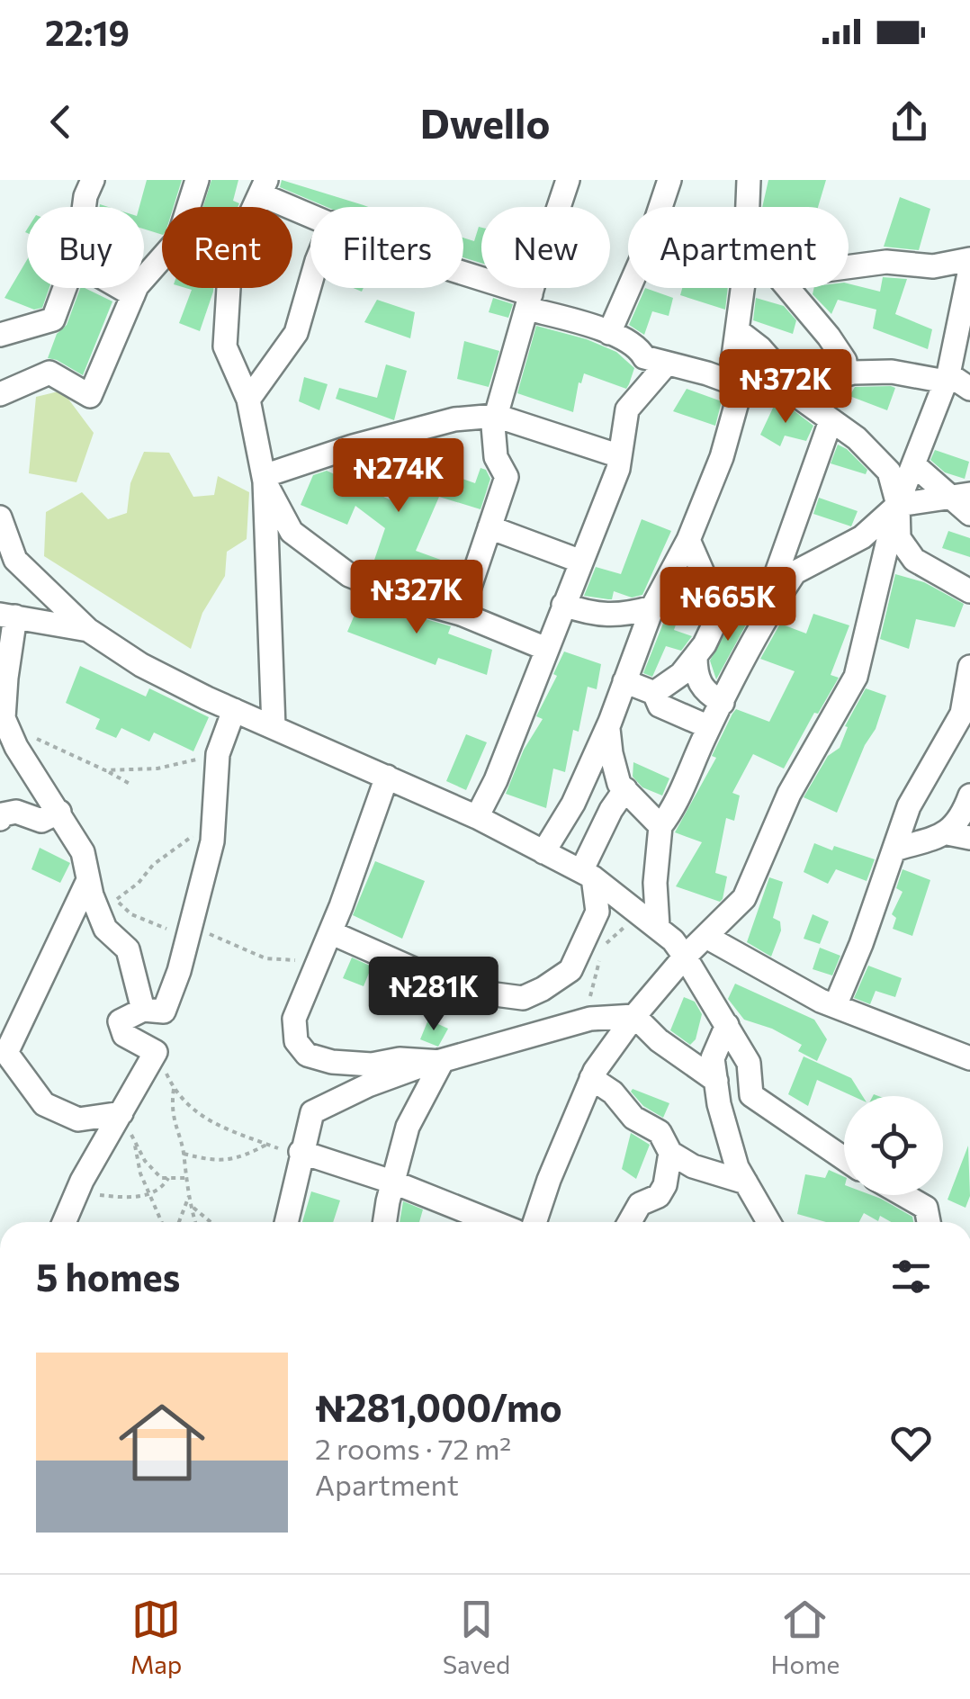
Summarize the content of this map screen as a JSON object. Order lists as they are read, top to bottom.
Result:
{
  "page": {
    "status": "22:19",
    "header": "Dwello",
    "chip": [
      "Buy",
      "Rent",
      "Filters",
      "New",
      "Apartment"
    ],
    "price": [
      "₦372K",
      "₦274K",
      "₦327K",
      "₦665K",
      "₦281K"
    ],
    "heading": "5 homes",
    "list": [
      {
        "name": "₦281,000/mo",
        "note": "2 rooms · 72 m² · Apartment"
      }
    ],
    "tabs": ["Map", "Saved", "Home"]
  }
}
